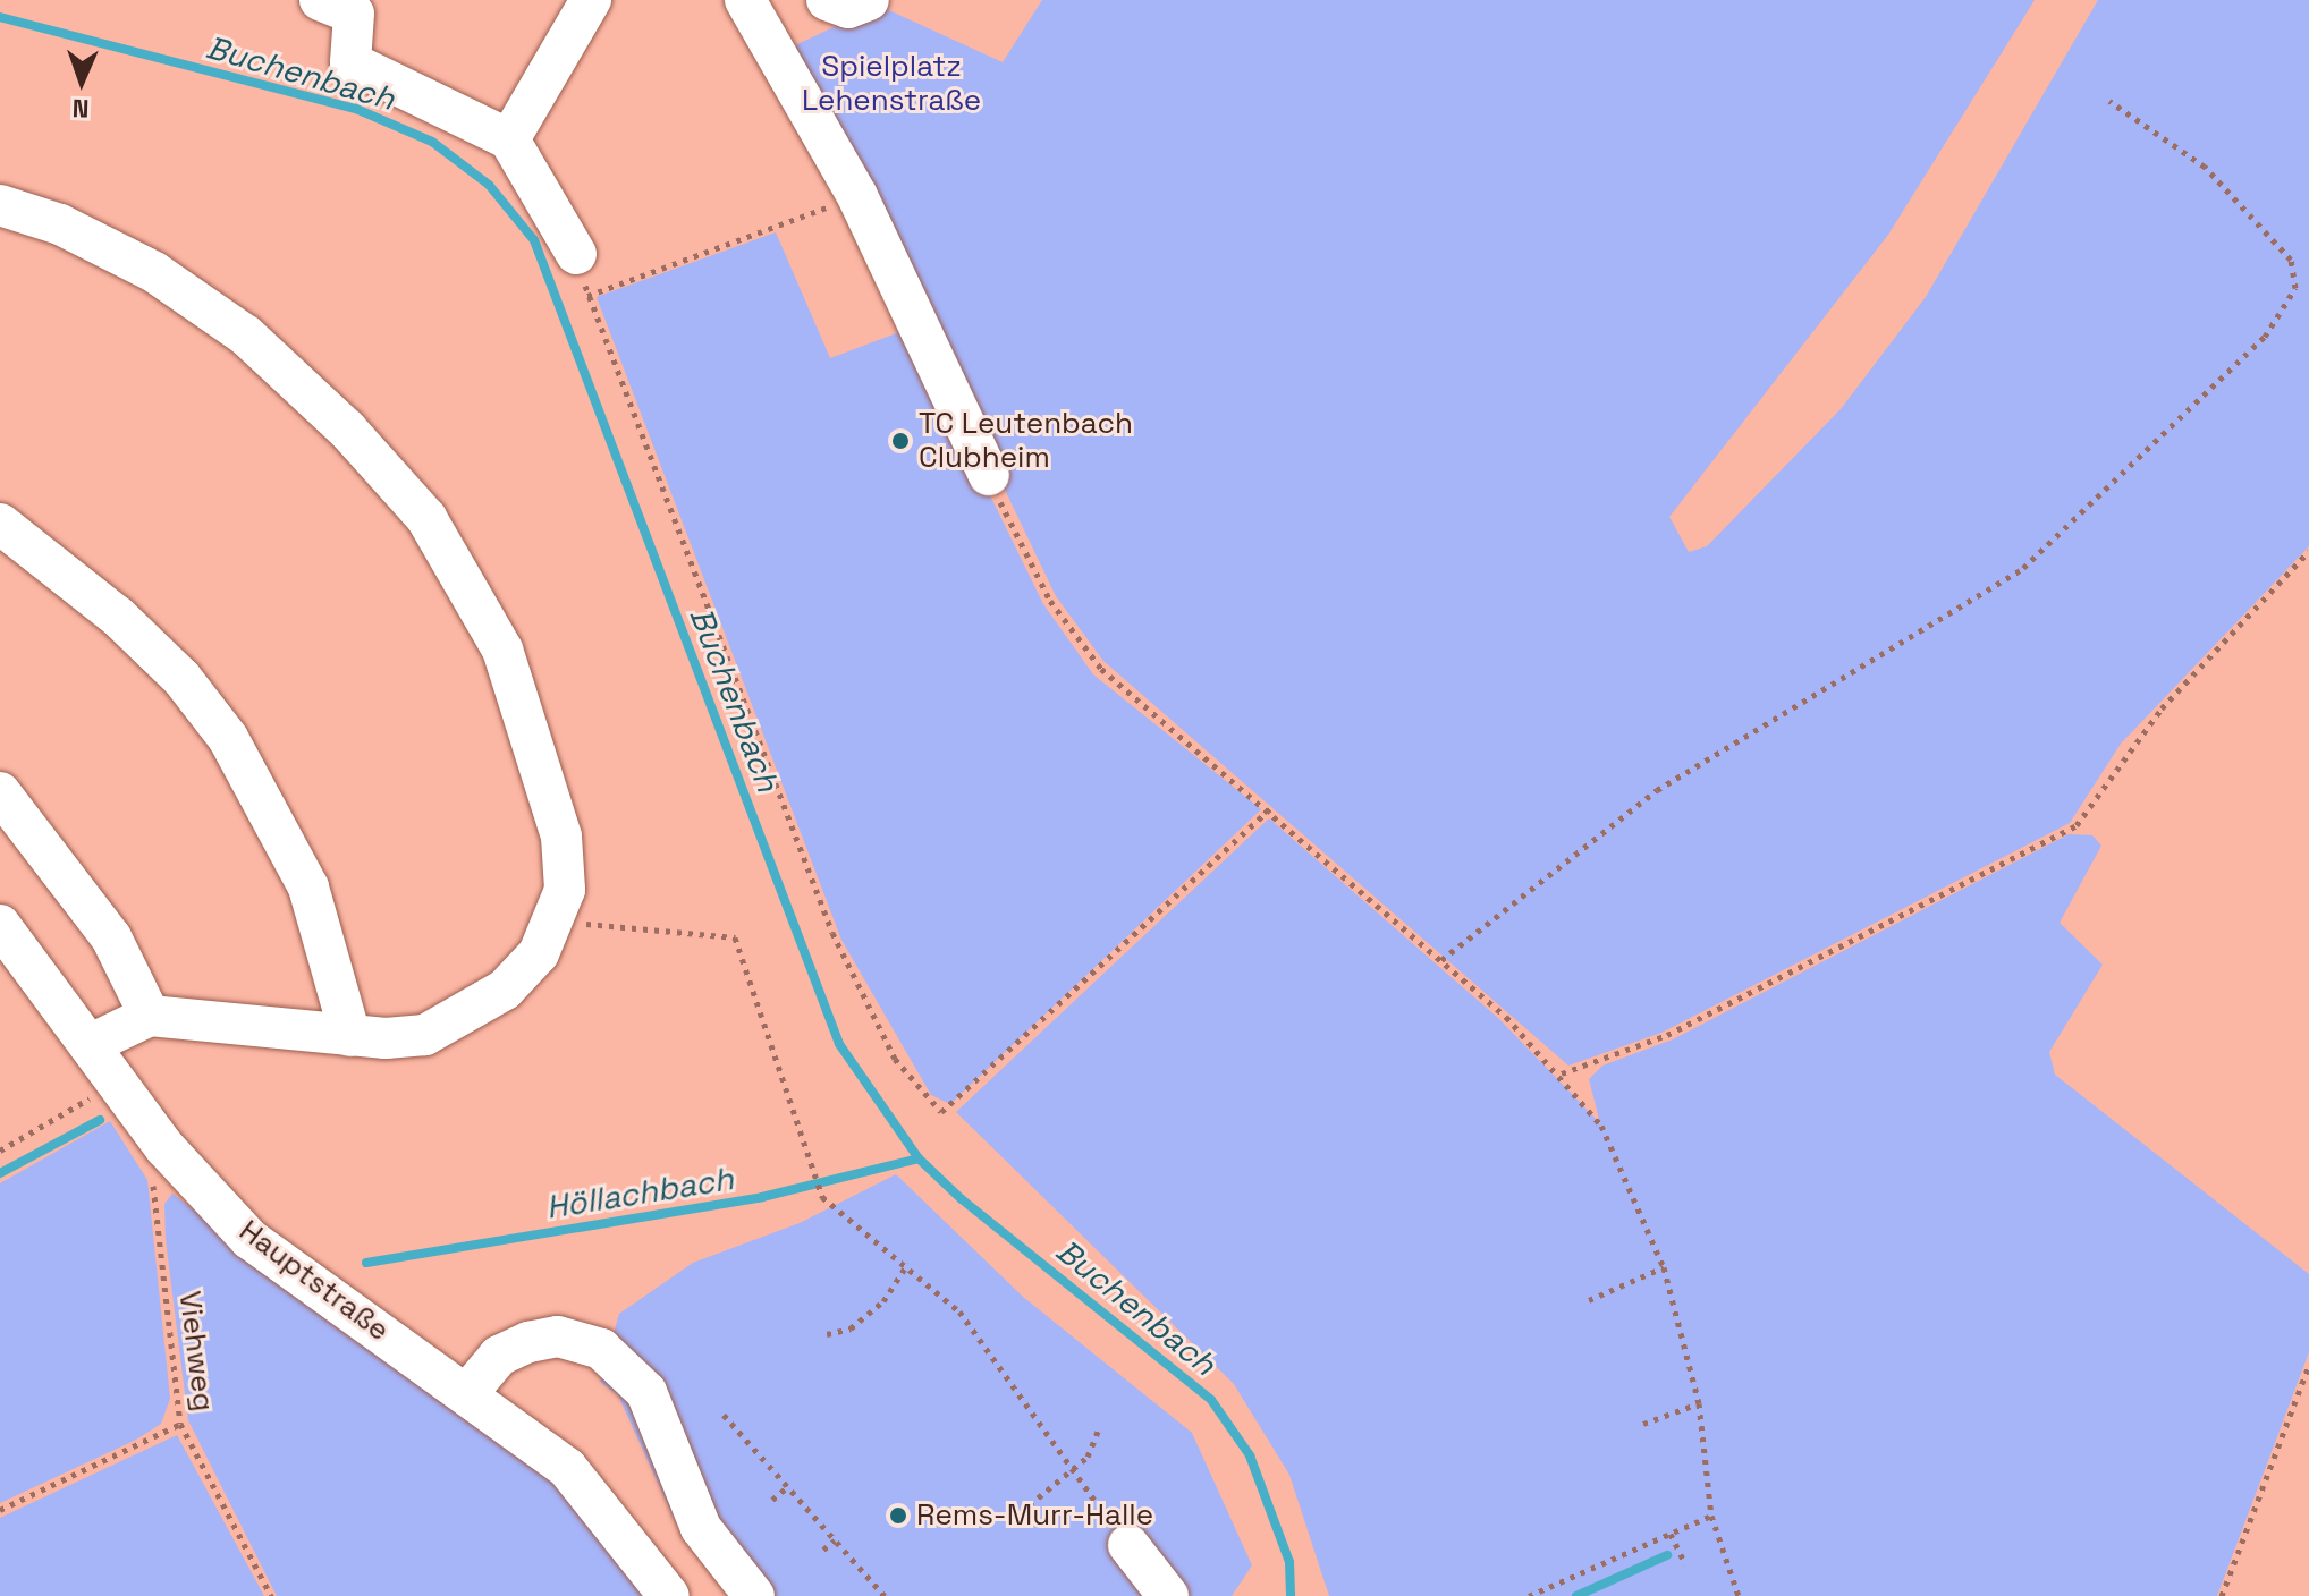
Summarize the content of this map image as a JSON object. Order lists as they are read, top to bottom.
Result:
{
  "streets": {
    "street": ["Hauptstraße"],
    "path": ["Viehweg"]
  },
  "crossings": [
    ["Hauptstraße", "Viehweg"]
  ],
  "water": ["Buchenbach", "Höllachbach"],
  "parks": ["Spielplatz Lehenstraße"],
  "places": ["TC Leutenbach Clubheim", "Rems-Murr-Halle"],
  "north": "bottom"
}
